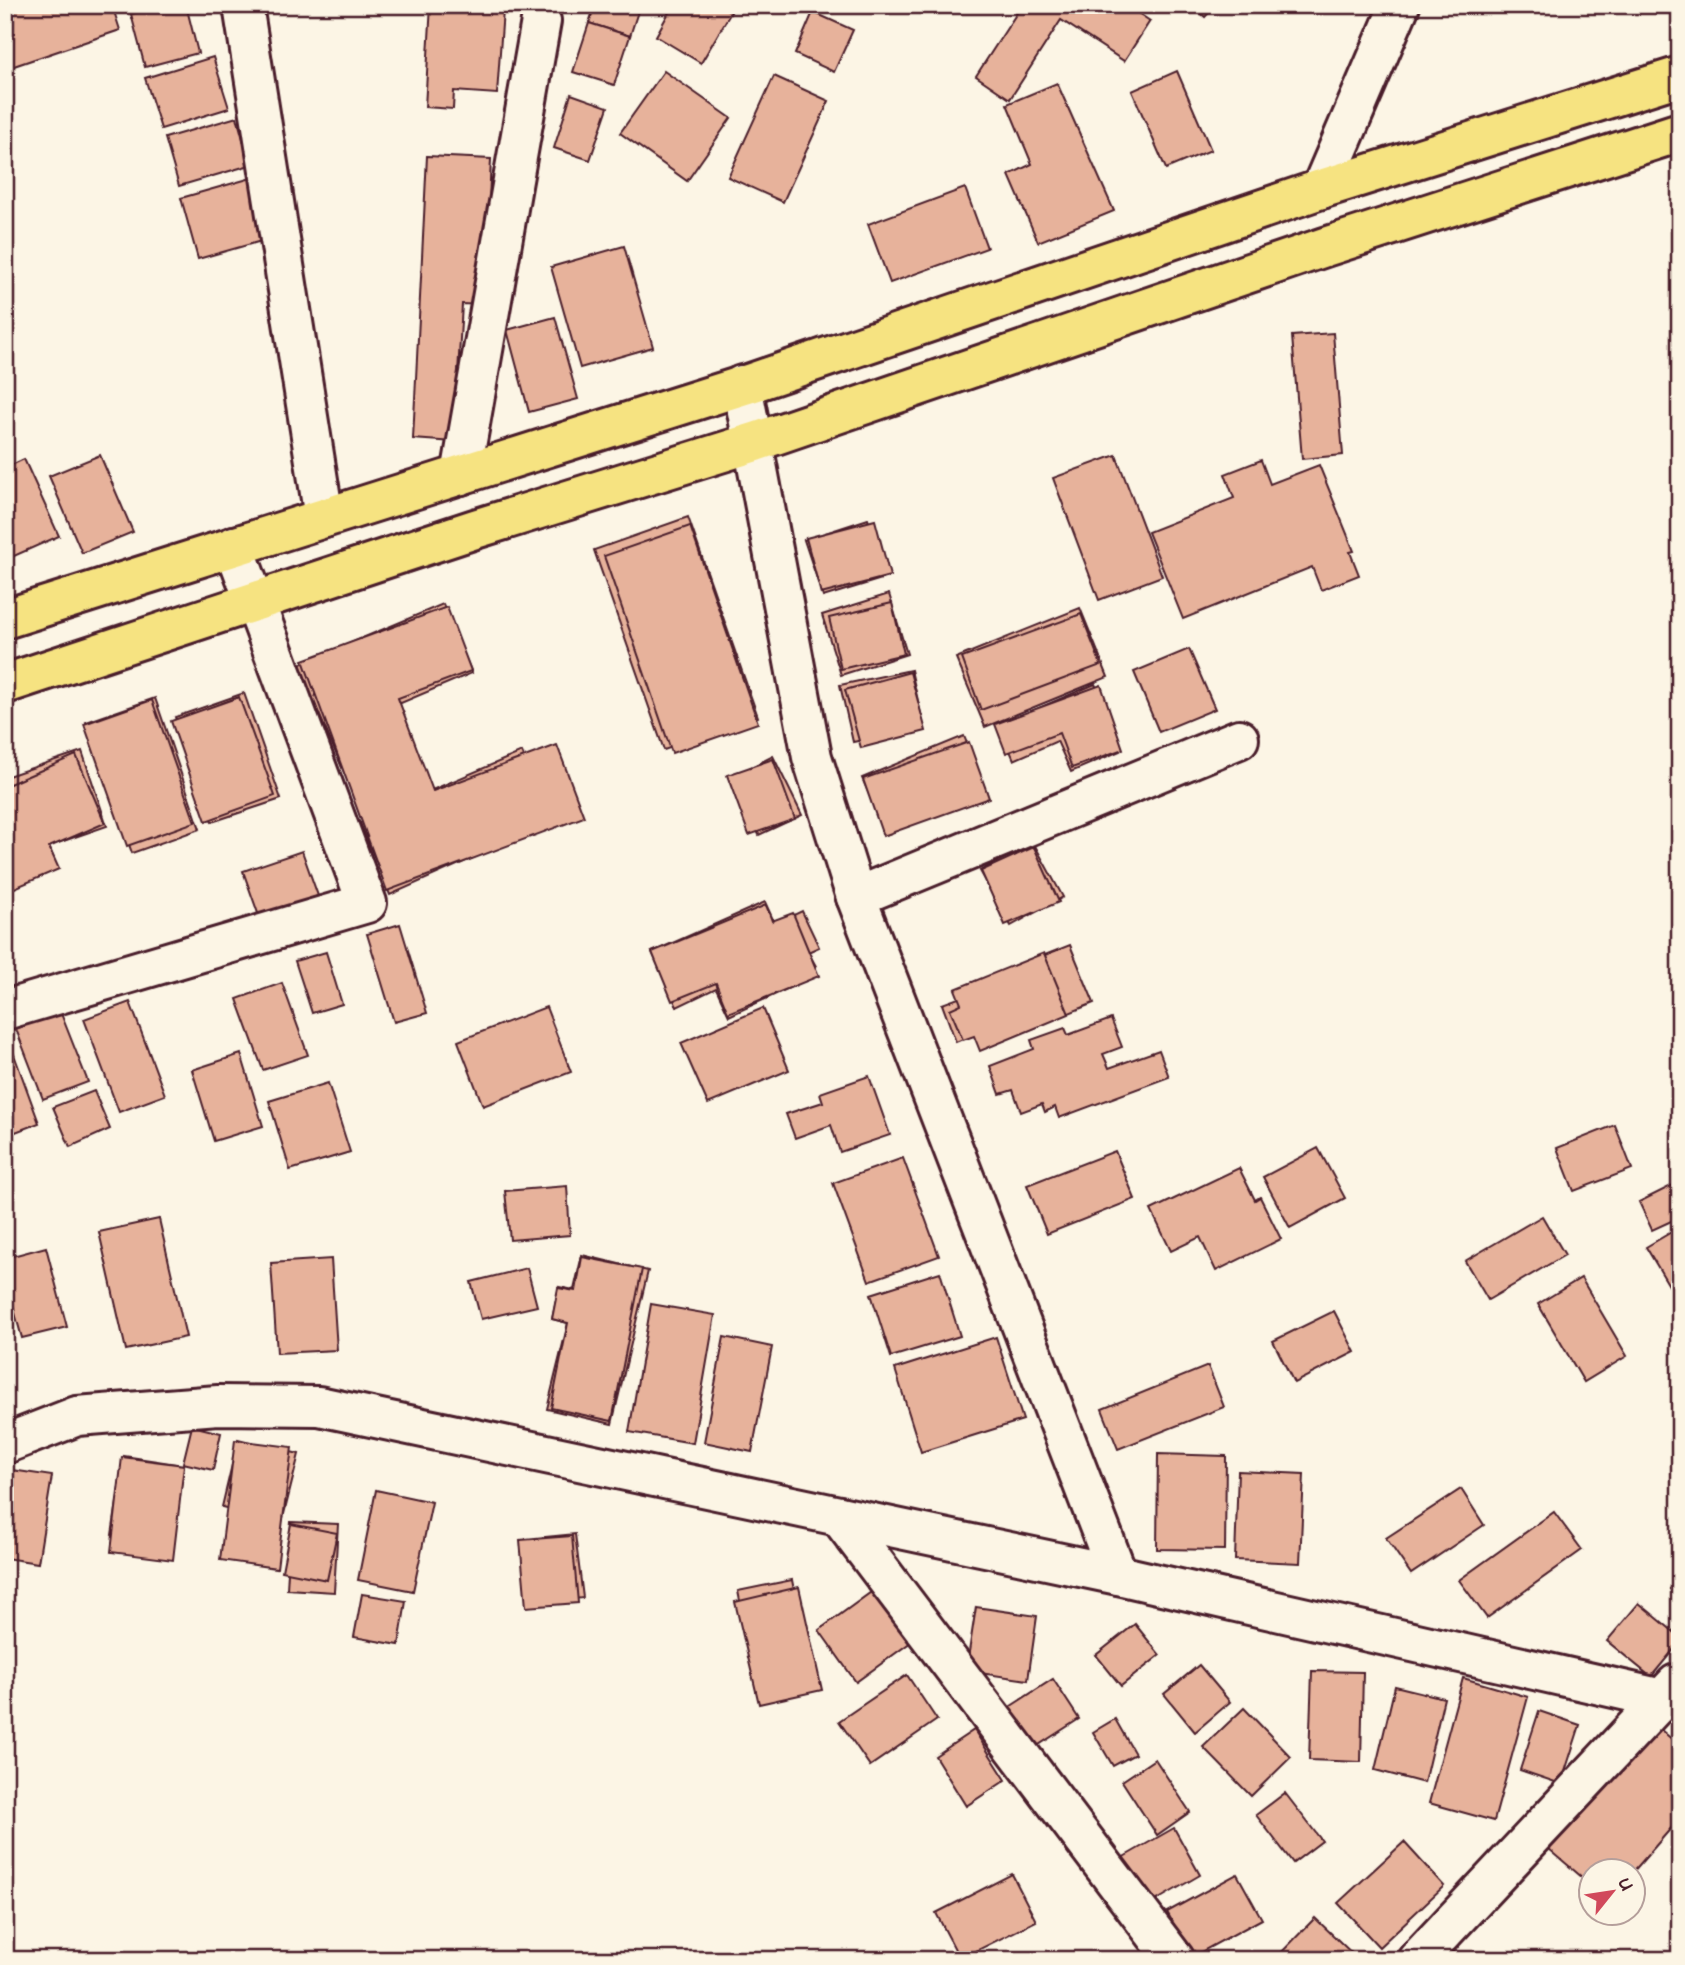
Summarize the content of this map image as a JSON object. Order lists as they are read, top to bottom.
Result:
{
  "north": "top right"
}
